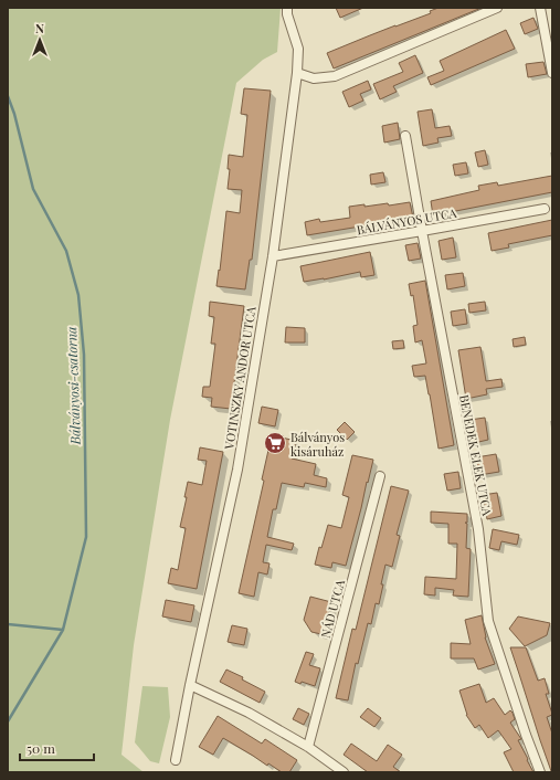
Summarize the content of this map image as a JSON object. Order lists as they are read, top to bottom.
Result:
{
  "streets": {
    "street": [
      "BÁLVÁNYOS UTCA",
      "VOTINSZKY ANDOR UTCA",
      "BENEDEK ELEK UTCA",
      "NÁD UTCA"
    ]
  },
  "crossings": [
    ["BÁLVÁNYOS UTCA", "VOTINSZKY ANDOR UTCA"],
    ["BÁLVÁNYOS UTCA", "BENEDEK ELEK UTCA"]
  ],
  "water": ["Bálványosi-csatorna"],
  "places": {
    "supermarket": ["Bálványos kisáruház"]
  },
  "scale_bar": "50 m",
  "north": "top"
}
